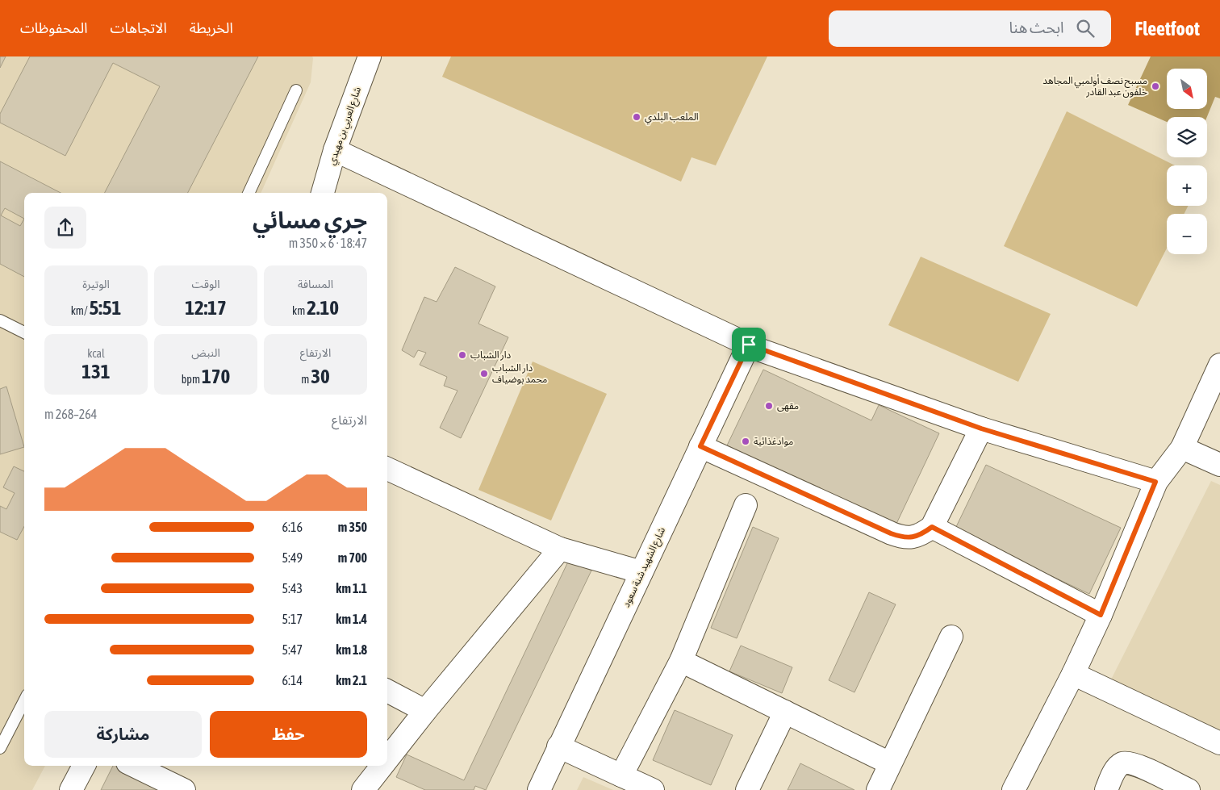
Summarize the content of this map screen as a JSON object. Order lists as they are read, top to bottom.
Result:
{
  "streets": {
    "street": ["شارع العربي بن مهيدي", "شارع الشهيد شنة سعود"]
  },
  "places": [
    "مسبح نصف أولمبي المجاهد خلفون عبد القادر",
    "الملعب البلدي",
    "دار الشباب",
    "دار الشباب محمد بوضياف",
    "مقهى",
    "موادغذائية"
  ],
  "north": "bottom right",
  "page": {
    "header": "Fleetfoot",
    "search": "ابحث هنا",
    "nav": ["الخريطة", "الاتجاهات", "المحفوظات"],
    "map_buttons": ["+", "−"],
    "heading": ["جري مسائي", "18:47 · 6 × 350 m"],
    "stats": [
      ["المسافة", "2.10 km"],
      ["الوقت", "12:17"],
      ["الوتيرة", "5:51 /km"],
      ["الارتفاع", "30 m"],
      ["النبض", "170 bpm"],
      ["kcal", "131"]
    ],
    "chart": ["الارتفاع", "264–268 m"],
    "list": [
      {
        "name": "350 m",
        "note": "6:16"
      },
      {
        "name": "700 m",
        "note": "5:49"
      },
      {
        "name": "1.1 km",
        "note": "5:43"
      },
      {
        "name": "1.4 km",
        "note": "5:17"
      },
      {
        "name": "1.8 km",
        "note": "5:47"
      },
      {
        "name": "2.1 km",
        "note": "6:14"
      }
    ],
    "buttons": ["حفظ", "مشاركة"]
  }
}
